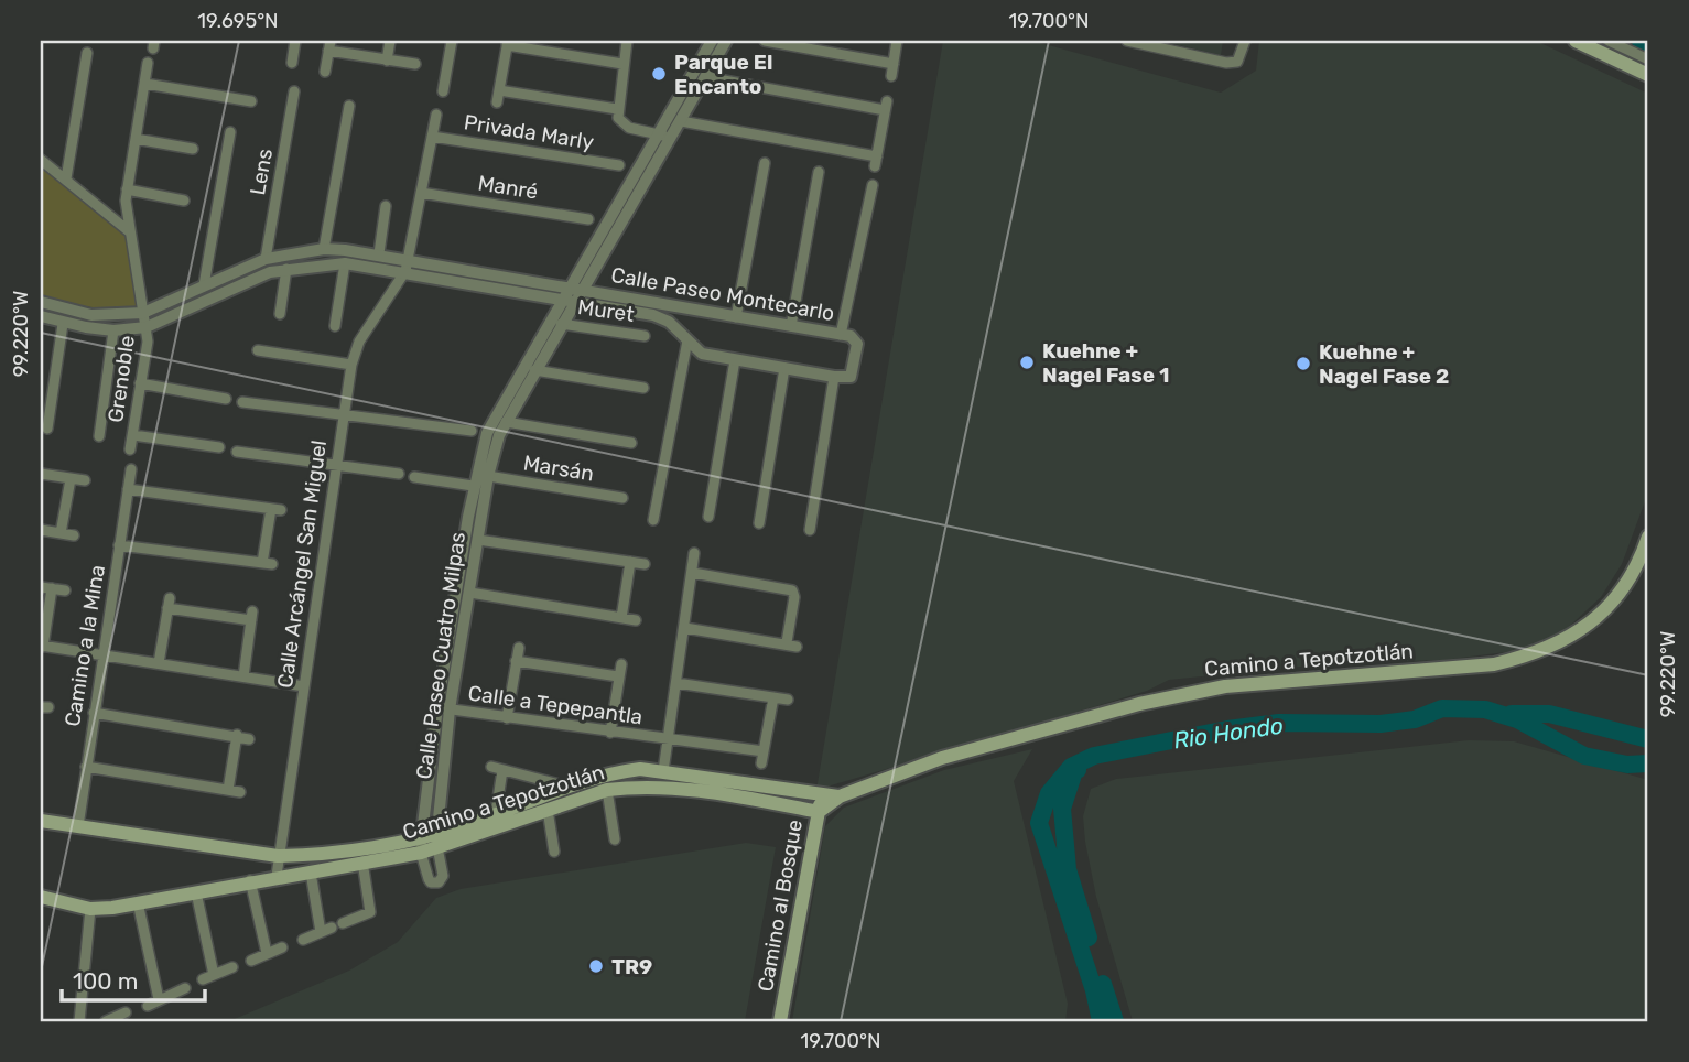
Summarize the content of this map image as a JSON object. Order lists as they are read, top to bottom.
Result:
{
  "streets": {
    "main road": ["Camino a Tepotzotlán", "Camino al Bosque"],
    "street": [
      "Privada Marly",
      "Lens",
      "Manré",
      "Calle Paseo Montecarlo",
      "Muret",
      "Grenoble",
      "Marsán",
      "Calle Arcángel San Miguel",
      "Camino a la Mina",
      "Calle Paseo Cuatro Milpas",
      "Calle a Tepepantla"
    ]
  },
  "crossings": [
    ["Lens", "Calle Paseo Montecarlo"],
    ["Calle Paseo Montecarlo", "Grenoble"],
    ["Calle Paseo Montecarlo", "Calle Arcángel San Miguel"],
    ["Calle Paseo Montecarlo", "Calle Paseo Cuatro Milpas"],
    ["Muret", "Calle Paseo Cuatro Milpas"],
    ["Marsán", "Calle Paseo Cuatro Milpas"],
    ["Calle Arcángel San Miguel", "Camino a Tepotzotlán"],
    ["Camino a la Mina", "Camino a Tepotzotlán"],
    ["Calle Paseo Cuatro Milpas", "Camino a Tepotzotlán"],
    ["Calle Paseo Cuatro Milpas", "Calle a Tepepantla"],
    ["Camino a Tepotzotlán", "Camino al Bosque"]
  ],
  "water": ["Rio Hondo"],
  "places": [
    "Parque El Encanto",
    "Kuehne + Nagel Fase 1",
    "Kuehne + Nagel Fase 2",
    "TR9"
  ],
  "scale_bar": "100 m",
  "coordinates": ["19.695°N", "19.700°N", "99.220°W"]
}
